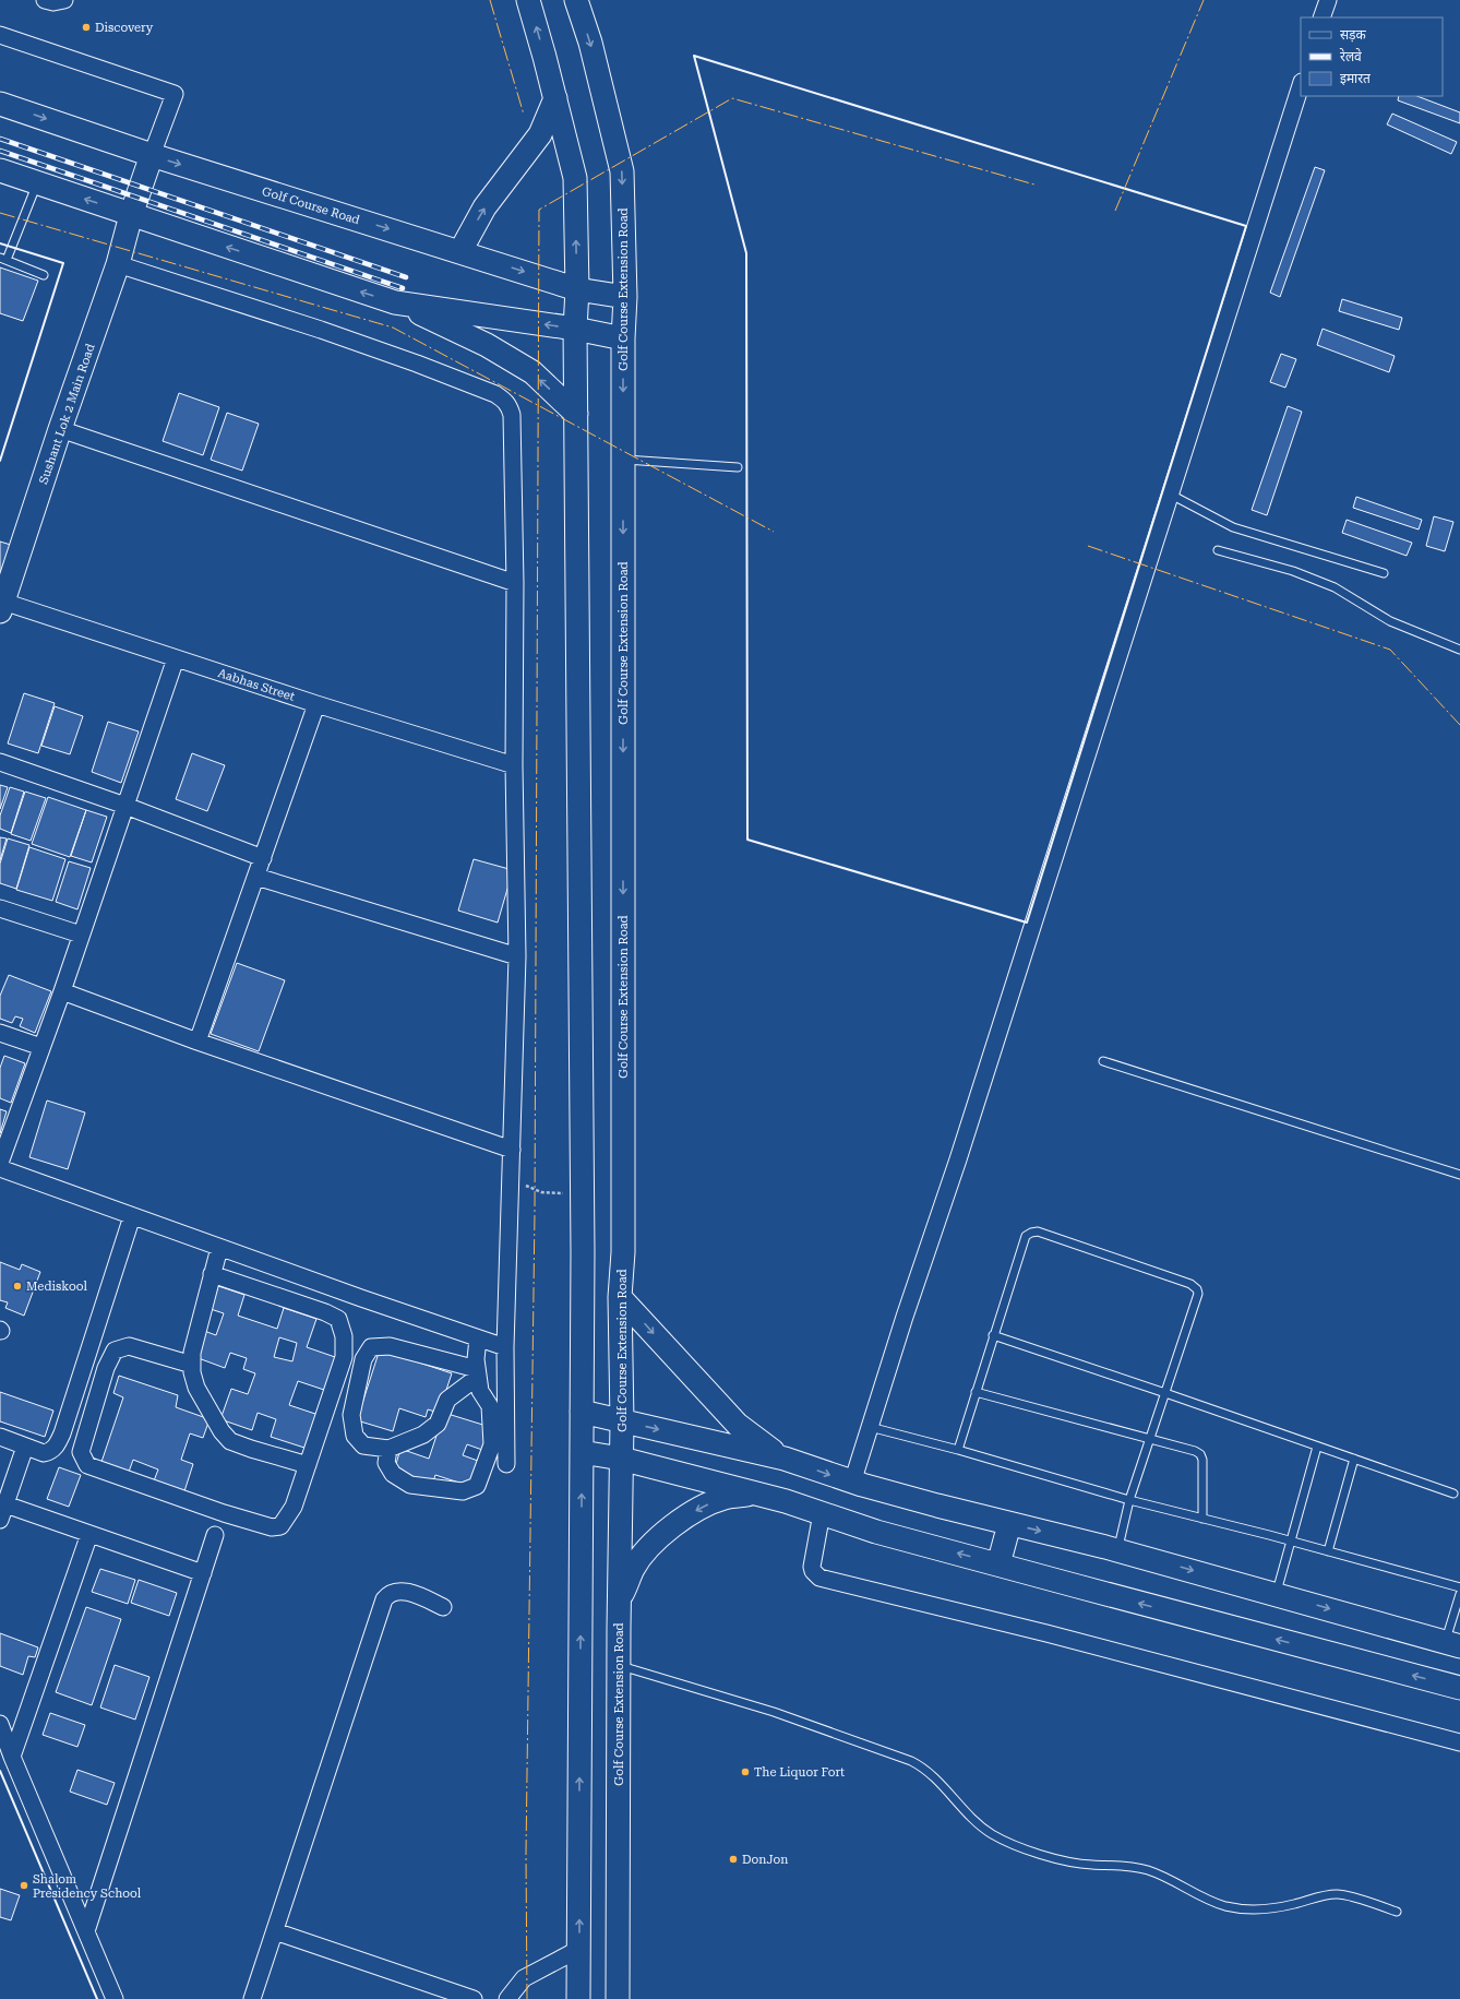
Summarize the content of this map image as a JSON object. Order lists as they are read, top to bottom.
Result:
{
  "streets": {
    "main road": ["Golf Course Road", "Golf Course Extension Road", "Sushant Lok 2 Main Road"],
    "street": ["Aabhas Street"]
  },
  "crossings": [
    ["Golf Course Road", "Golf Course Extension Road"],
    ["Golf Course Road", "Sushant Lok 2 Main Road"],
    ["Sushant Lok 2 Main Road", "Aabhas Street"]
  ],
  "places": [
    "Discovery",
    "Mediskool",
    "The Liquor Fort",
    "DonJon",
    "Shalom Presidency School"
  ],
  "legend": ["सड़क", "रेलवे", "इमारत"]
}
